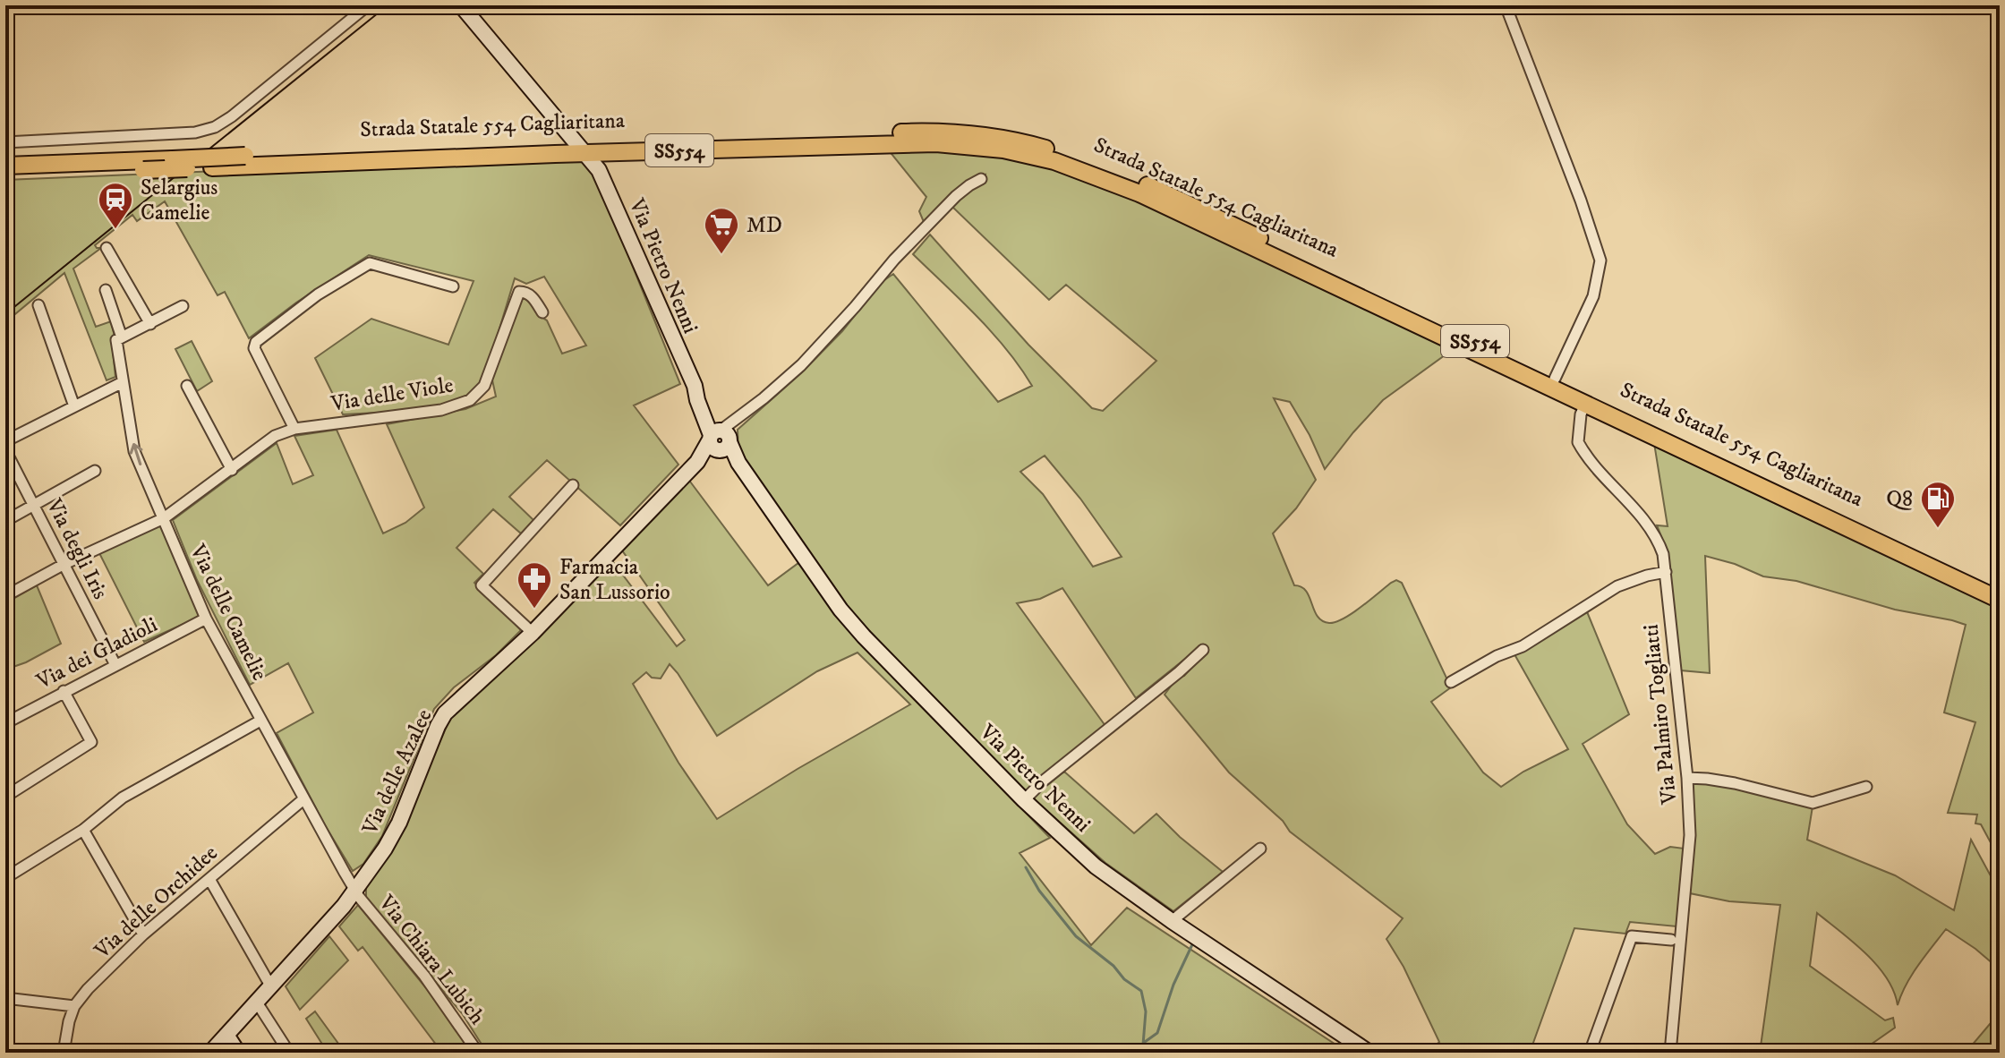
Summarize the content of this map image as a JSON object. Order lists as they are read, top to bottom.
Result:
{
  "streets": {
    "main road": ["Strada Statale 554 Cagliaritana", "SS554"],
    "street": [
      "Via Pietro Nenni",
      "Via delle Viole",
      "Via degli Iris",
      "Via delle Camelie",
      "Via dei Gladioli",
      "Via Palmiro Togliatti",
      "Via delle Azalee",
      "Via delle Orchidee",
      "Via Chiara Lubich"
    ]
  },
  "crossings": [
    ["Strada Statale 554 Cagliaritana", "Via Pietro Nenni"],
    ["Strada Statale 554 Cagliaritana", "Via Palmiro Togliatti"],
    ["Via Pietro Nenni", "Via delle Azalee"],
    ["Via delle Viole", "Via degli Iris"],
    ["Via delle Viole", "Via delle Camelie"],
    ["Via degli Iris", "Via dei Gladioli"],
    ["Via delle Camelie", "Via dei Gladioli"],
    ["Via delle Camelie", "Via delle Azalee"],
    ["Via delle Camelie", "Via delle Orchidee"],
    ["Via delle Camelie", "Via Chiara Lubich"],
    ["Via delle Azalee", "Via Chiara Lubich"]
  ],
  "places": {
    "station": ["Selargius Camelie"],
    "supermarket": ["MD"],
    "fuel station": ["Q8"],
    "pharmacy": ["Farmacia San Lussorio"]
  }
}
